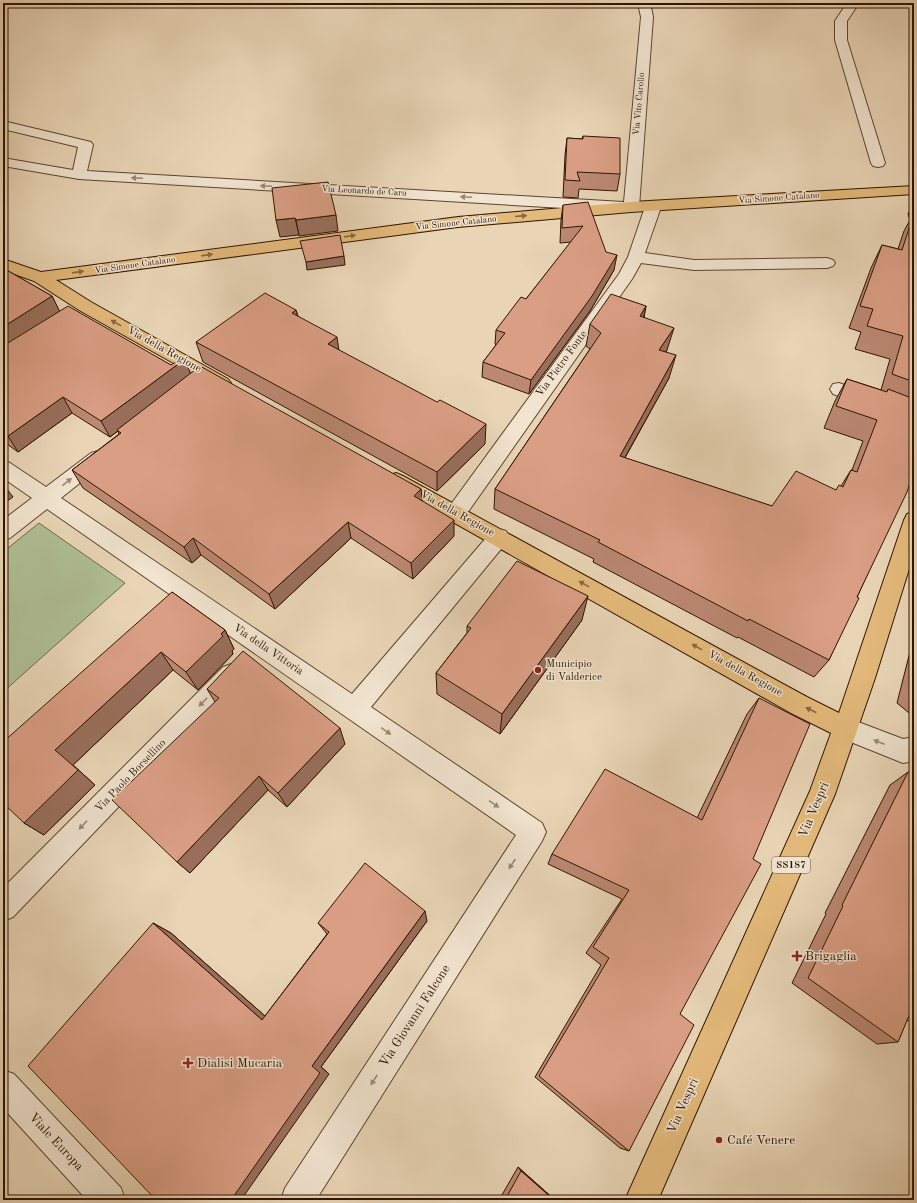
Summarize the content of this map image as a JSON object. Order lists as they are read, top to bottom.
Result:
{
  "streets": {
    "main road": [
      "Via Simone Catalano",
      "Via della Regione",
      "Via Vespri",
      "SS187"
    ],
    "street": [
      "Via Vito Carollo",
      "Via Leonardo de Caro",
      "Via Pietro Fonte",
      "Via della Vittoria",
      "Via Paolo Borsellino",
      "Via Giovanni Falcone",
      "Viale Europa"
    ]
  },
  "crossings": [
    ["Via Vito Carollo", "Via Leonardo de Caro"],
    ["Via Vito Carollo", "Via Simone Catalano"],
    ["Via Leonardo de Caro", "Via Simone Catalano"],
    ["Via Simone Catalano", "Via della Regione"],
    ["Via Simone Catalano", "Via Pietro Fonte"],
    ["Via della Regione", "Via Pietro Fonte"],
    ["Via della Regione", "Via della Vittoria"],
    ["Via della Regione", "Via Vespri"],
    ["Via della Vittoria", "Via Paolo Borsellino"],
    ["Via della Vittoria", "Via Giovanni Falcone"]
  ],
  "one_way": [
    "Via Leonardo de Caro",
    "Via Simone Catalano",
    "Via della Regione",
    "Via Paolo Borsellino",
    "Via Giovanni Falcone"
  ],
  "places": {
    "other": ["Municipio di Valderice", "Café Venere"],
    "health": ["Brigaglia", "Dialisi Mucaria"]
  }
}
